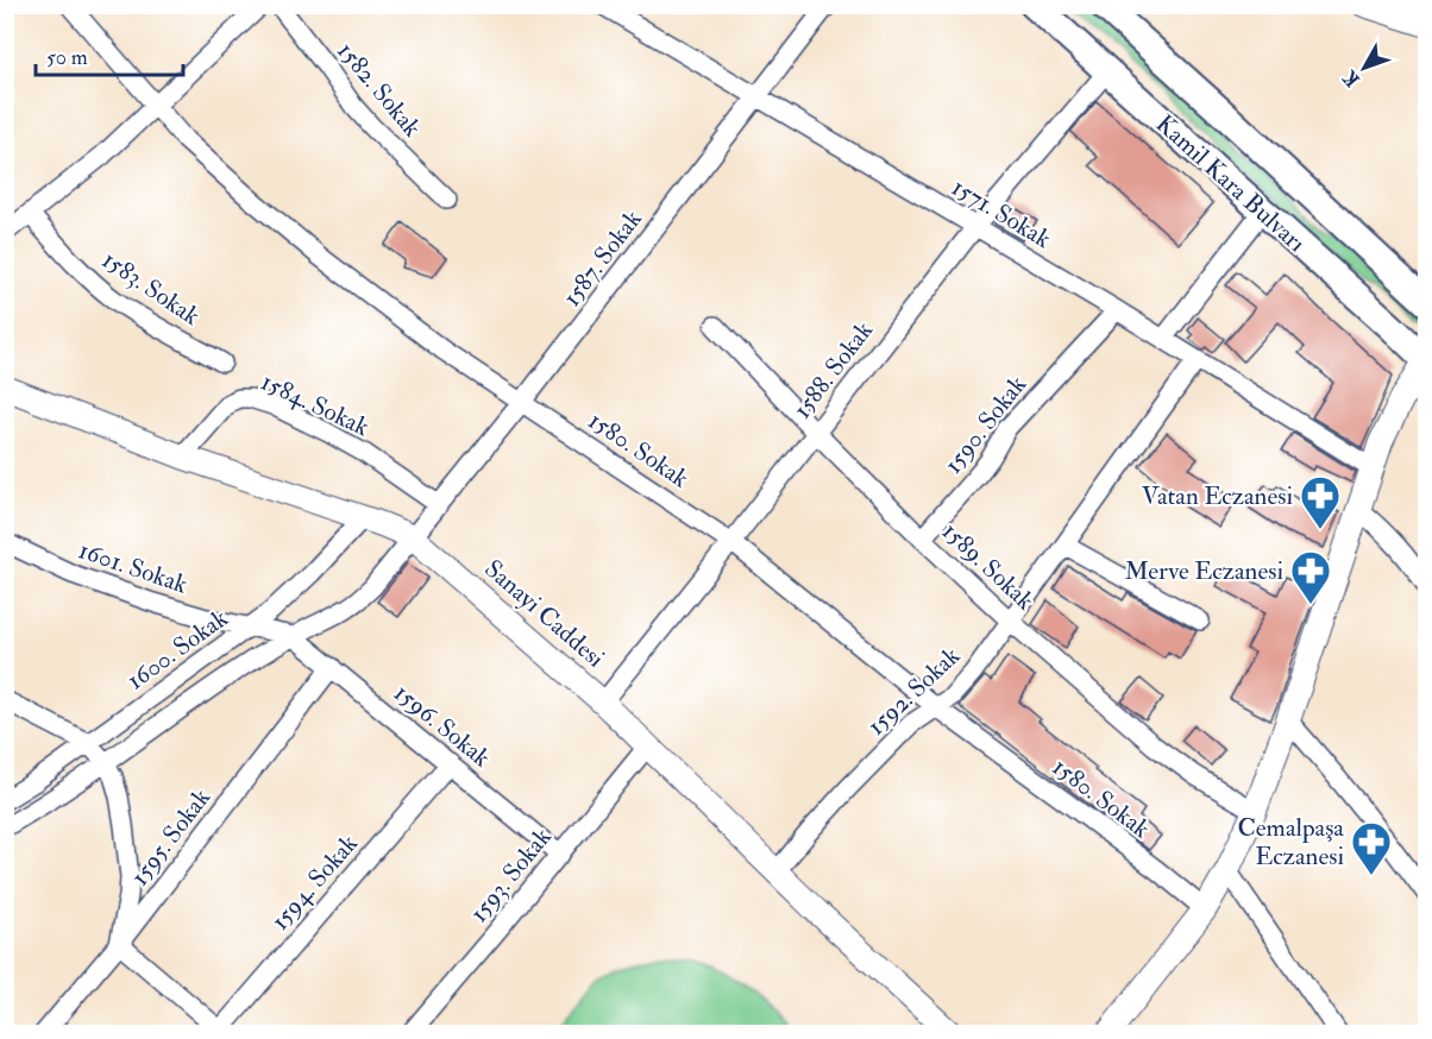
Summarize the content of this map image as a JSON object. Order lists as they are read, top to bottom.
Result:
{
  "streets": {
    "main road": ["Kamil Kara Bulvarı"],
    "street": [
      "1582. Sokak",
      "1571. Sokak",
      "1587. Sokak",
      "1583. Sokak",
      "1588. Sokak",
      "1584. Sokak",
      "1590. Sokak",
      "1580. Sokak",
      "1589. Sokak",
      "1601. Sokak",
      "Sanayi Caddesi",
      "1600. Sokak",
      "1592. Sokak",
      "1596. Sokak",
      "1595. Sokak",
      "1593. Sokak",
      "1594. Sokak"
    ]
  },
  "crossings": [
    ["Kamil Kara Bulvarı", "1588. Sokak"],
    ["1571. Sokak", "1587. Sokak"],
    ["1571. Sokak", "1588. Sokak"],
    ["1571. Sokak", "1590. Sokak"],
    ["1571. Sokak", "1592. Sokak"],
    ["1587. Sokak", "1584. Sokak"],
    ["1587. Sokak", "1580. Sokak"],
    ["1587. Sokak", "1601. Sokak"],
    ["1587. Sokak", "Sanayi Caddesi"],
    ["1587. Sokak", "1596. Sokak"],
    ["1588. Sokak", "1580. Sokak"],
    ["1588. Sokak", "1589. Sokak"],
    ["1588. Sokak", "Sanayi Caddesi"],
    ["1584. Sokak", "Sanayi Caddesi"],
    ["1590. Sokak", "1589. Sokak"],
    ["1580. Sokak", "1592. Sokak"],
    ["1589. Sokak", "1592. Sokak"],
    ["1601. Sokak", "1600. Sokak"],
    ["1601. Sokak", "1596. Sokak"],
    ["Sanayi Caddesi", "1600. Sokak"],
    ["Sanayi Caddesi", "1592. Sokak"],
    ["Sanayi Caddesi", "1593. Sokak"],
    ["1596. Sokak", "1595. Sokak"],
    ["1596. Sokak", "1593. Sokak"],
    ["1596. Sokak", "1594. Sokak"]
  ],
  "places": {
    "pharmacy": ["Vatan Eczanesi", "Merve Eczanesi", "Cemalpaşa Eczanesi"]
  },
  "scale_bar": "50 m",
  "north": "bottom left"
}
